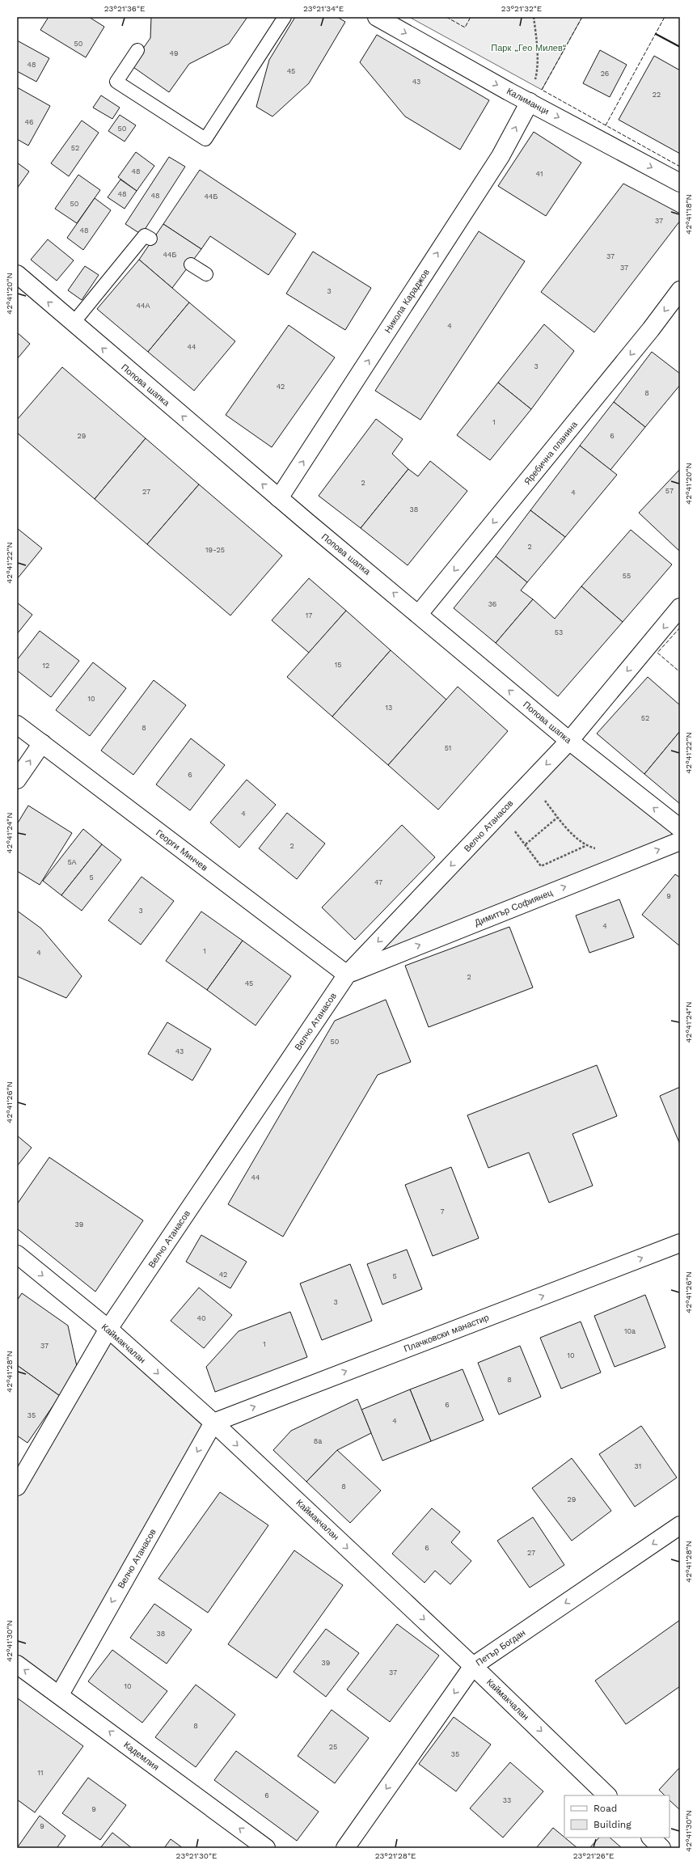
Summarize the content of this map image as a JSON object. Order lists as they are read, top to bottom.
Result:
{
  "streets": {
    "street": [
      "Калиманци",
      "Никола Караджов",
      "Попова шапка",
      "Яребична планина",
      "Велчо Атанасов",
      "Георги Минчев",
      "Димитър Софиянец",
      "Плачковски манастир",
      "Каймакчалан",
      "Петър Богдан",
      "Кадемлия"
    ]
  },
  "crossings": [
    ["Калиманци", "Никола Караджов"],
    ["Никола Караджов", "Попова шапка"],
    ["Попова шапка", "Яребична планина"],
    ["Попова шапка", "Велчо Атанасов"],
    ["Велчо Атанасов", "Георги Минчев"],
    ["Велчо Атанасов", "Димитър Софиянец"],
    ["Велчо Атанасов", "Плачковски манастир"],
    ["Велчо Атанасов", "Каймакчалан"],
    ["Велчо Атанасов", "Кадемлия"],
    ["Георги Минчев", "Димитър Софиянец"],
    ["Плачковски манастир", "Каймакчалан"],
    ["Каймакчалан", "Петър Богдан"]
  ],
  "one_way": [
    "Калиманци",
    "Никола Караджов",
    "Попова шапка",
    "Яребична планина",
    "Велчо Атанасов",
    "Димитър Софиянец",
    "Плачковски манастир",
    "Каймакчалан",
    "Петър Богдан",
    "Кадемлия"
  ],
  "parks": ["Парк „Гео Милев“"],
  "house_numbers": [
    "50",
    "49",
    "48",
    "45",
    "26",
    "43",
    "22",
    "46",
    "50",
    "52",
    "48",
    "41",
    "48",
    "48",
    "44Б",
    "50",
    "37",
    "48",
    "44Б",
    "37",
    "37",
    "3",
    "44А",
    "4",
    "44",
    "3",
    "42",
    "8",
    "1",
    "29",
    "6",
    "2",
    "57",
    "27",
    "4",
    "38",
    "2",
    "19-25",
    "55",
    "36",
    "17",
    "53",
    "15",
    "12",
    "10",
    "13",
    "52",
    "8",
    "51",
    "6",
    "4",
    "2",
    "5А",
    "5",
    "47",
    "9",
    "3",
    "4",
    "1",
    "4",
    "2",
    "45",
    "50",
    "43",
    "44",
    "7",
    "39",
    "42",
    "5",
    "3",
    "40",
    "10a",
    "1",
    "37",
    "10",
    "8",
    "6",
    "35",
    "4",
    "8a",
    "31",
    "8",
    "29",
    "6",
    "27",
    "38",
    "39",
    "37",
    "10",
    "8",
    "25",
    "35",
    "11",
    "6",
    "33",
    "9",
    "9"
  ],
  "legend": ["Road", "Building"],
  "coordinates": [
    "23°21'36\"E",
    "23°21'34\"E",
    "23°21'32\"E",
    "42°41'18\"N",
    "42°41'20\"N",
    "42°41'22\"N",
    "42°41'24\"N",
    "42°41'26\"N",
    "42°41'28\"N",
    "42°41'30\"N",
    "23°21'30\"E",
    "23°21'28\"E",
    "23°21'26\"E"
  ]
}
